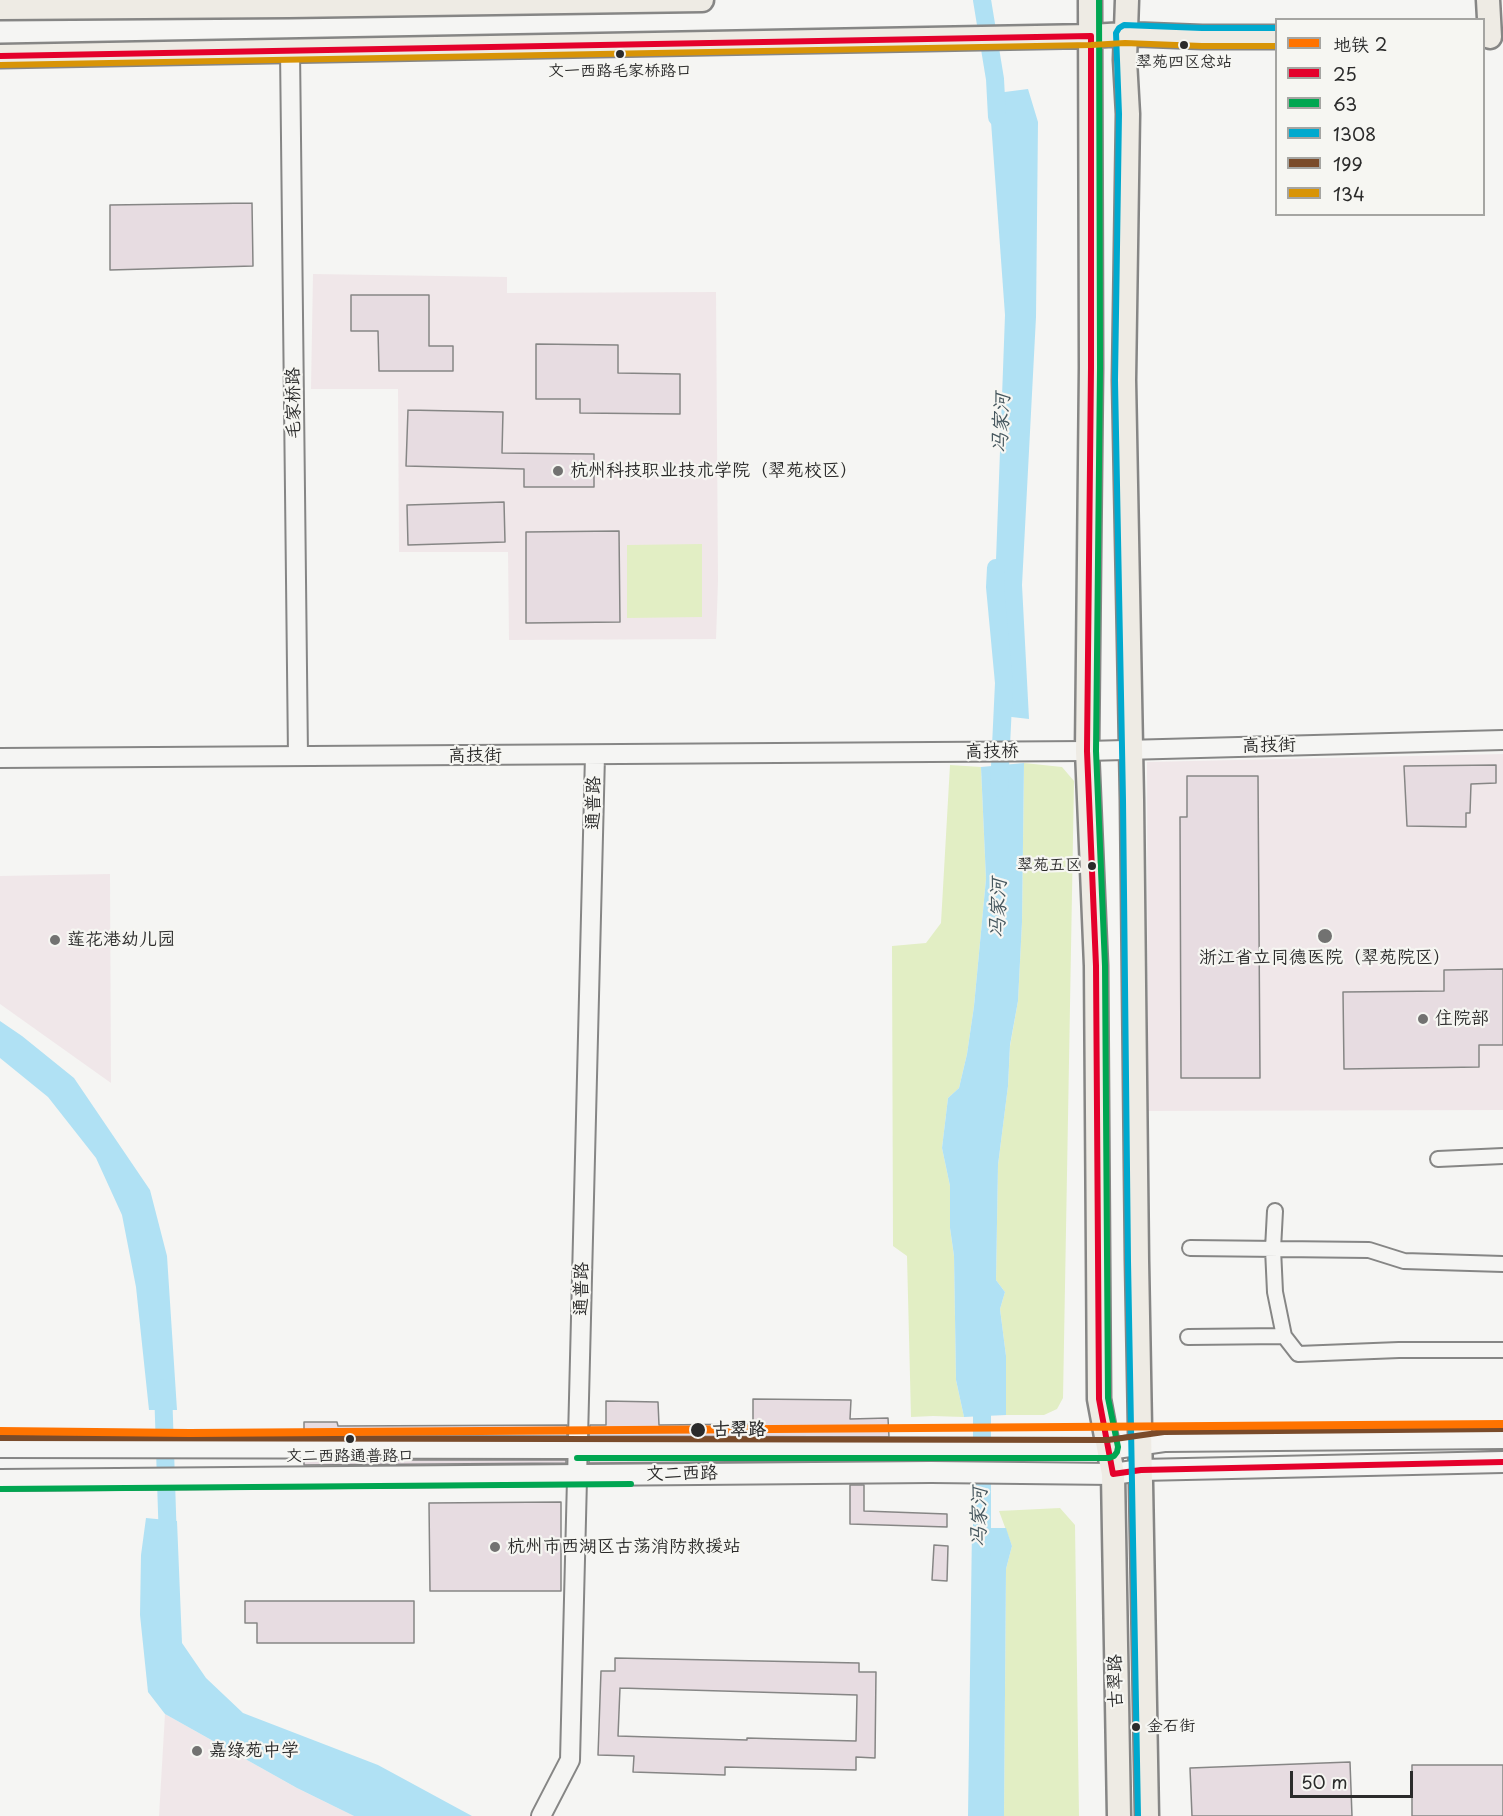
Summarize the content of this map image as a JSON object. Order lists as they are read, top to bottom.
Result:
{
  "streets": {
    "main road": ["文二西路", "古翠路"],
    "street": [
      "毛家桥路",
      "高技街",
      "高技桥",
      "通普路"
    ]
  },
  "crossings": [
    ["毛家桥路", "高技街"],
    ["高技街", "高技桥"],
    ["高技街", "通普路"],
    ["高技街", "古翠路"],
    ["通普路", "文二西路"],
    ["文二西路", "古翠路"]
  ],
  "water": ["冯家河"],
  "places": [
    "翠苑四区总站",
    "文一西路毛家桥路口",
    "杭州科技职业技术学院（翠苑校区）",
    "翠苑五区",
    "浙江省立同德医院（翠苑院区）",
    "莲花港幼儿园",
    "住院部",
    "古翠路",
    "文二西路通普路口",
    "杭州市西湖区古荡消防救援站",
    "金石街",
    "嘉绿苑中学"
  ],
  "lines": [
    "transit line 63",
    "transit line 1308",
    "transit line 25",
    "transit line 134",
    "metro line 2",
    "transit line 199"
  ],
  "legend": [
    "地铁 2",
    "25",
    "63",
    "1308",
    "199",
    "134"
  ],
  "scale_bar": "50 m"
}
